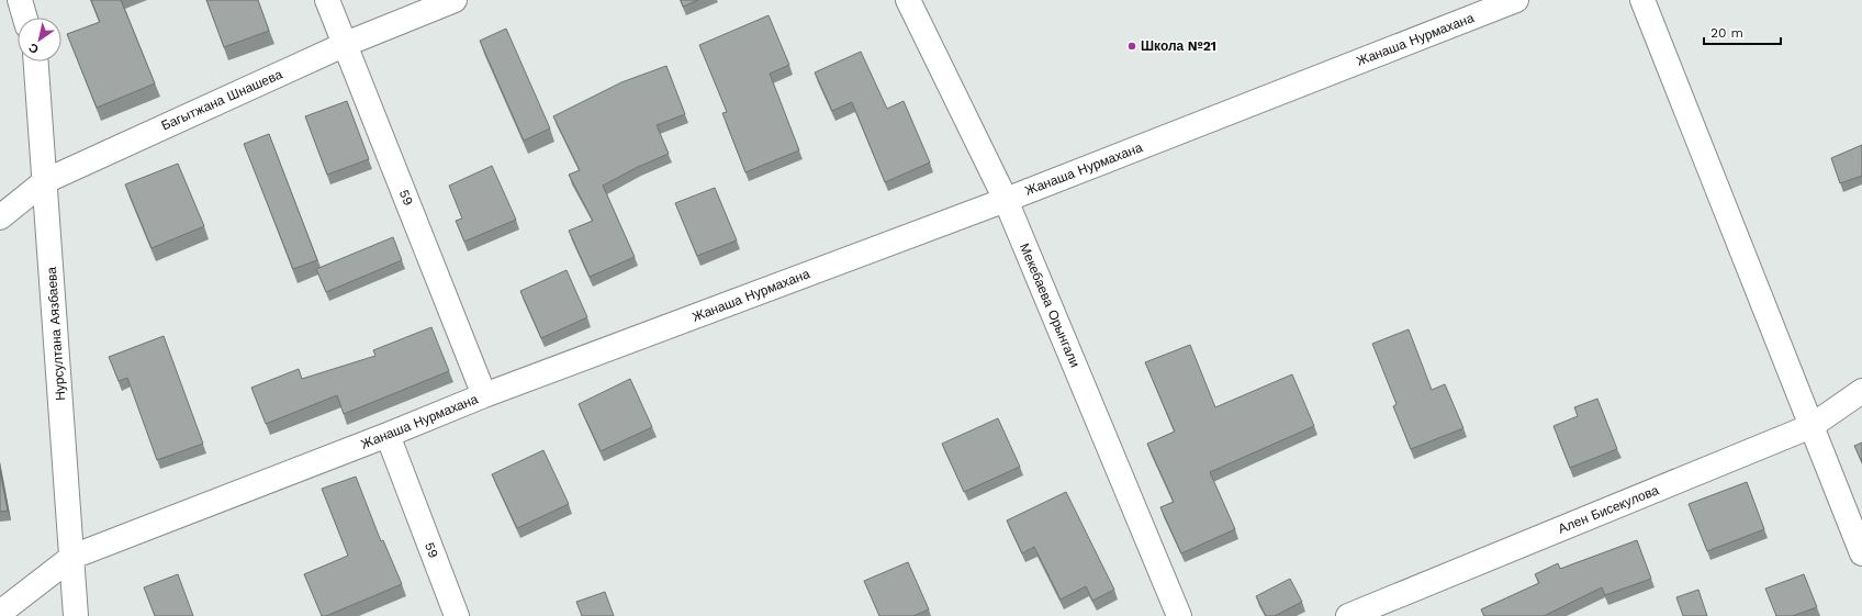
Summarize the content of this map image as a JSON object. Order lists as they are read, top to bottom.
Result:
{
  "streets": {
    "street": [
      "Жанаша Нурмахана",
      "Багытжана Шнашева",
      "59",
      "Мекебаева Орынгали",
      "Нурсултана Аязбаева",
      "Ален Бисекулова"
    ]
  },
  "crossings": [
    ["Жанаша Нурмахана", "59"],
    ["Жанаша Нурмахана", "Мекебаева Орынгали"],
    ["Жанаша Нурмахана", "Нурсултана Аязбаева"],
    ["Багытжана Шнашева", "59"],
    ["Багытжана Шнашева", "Нурсултана Аязбаева"]
  ],
  "places": ["Школа №21"],
  "scale_bar": "20 m",
  "north": "bottom left"
}
